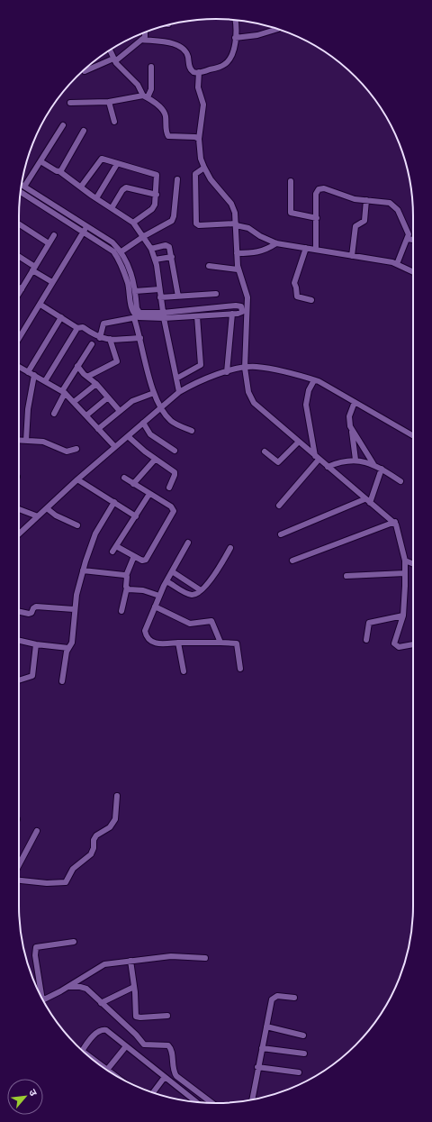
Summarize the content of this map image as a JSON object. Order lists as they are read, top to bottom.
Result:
{
  "north": "top right"
}
